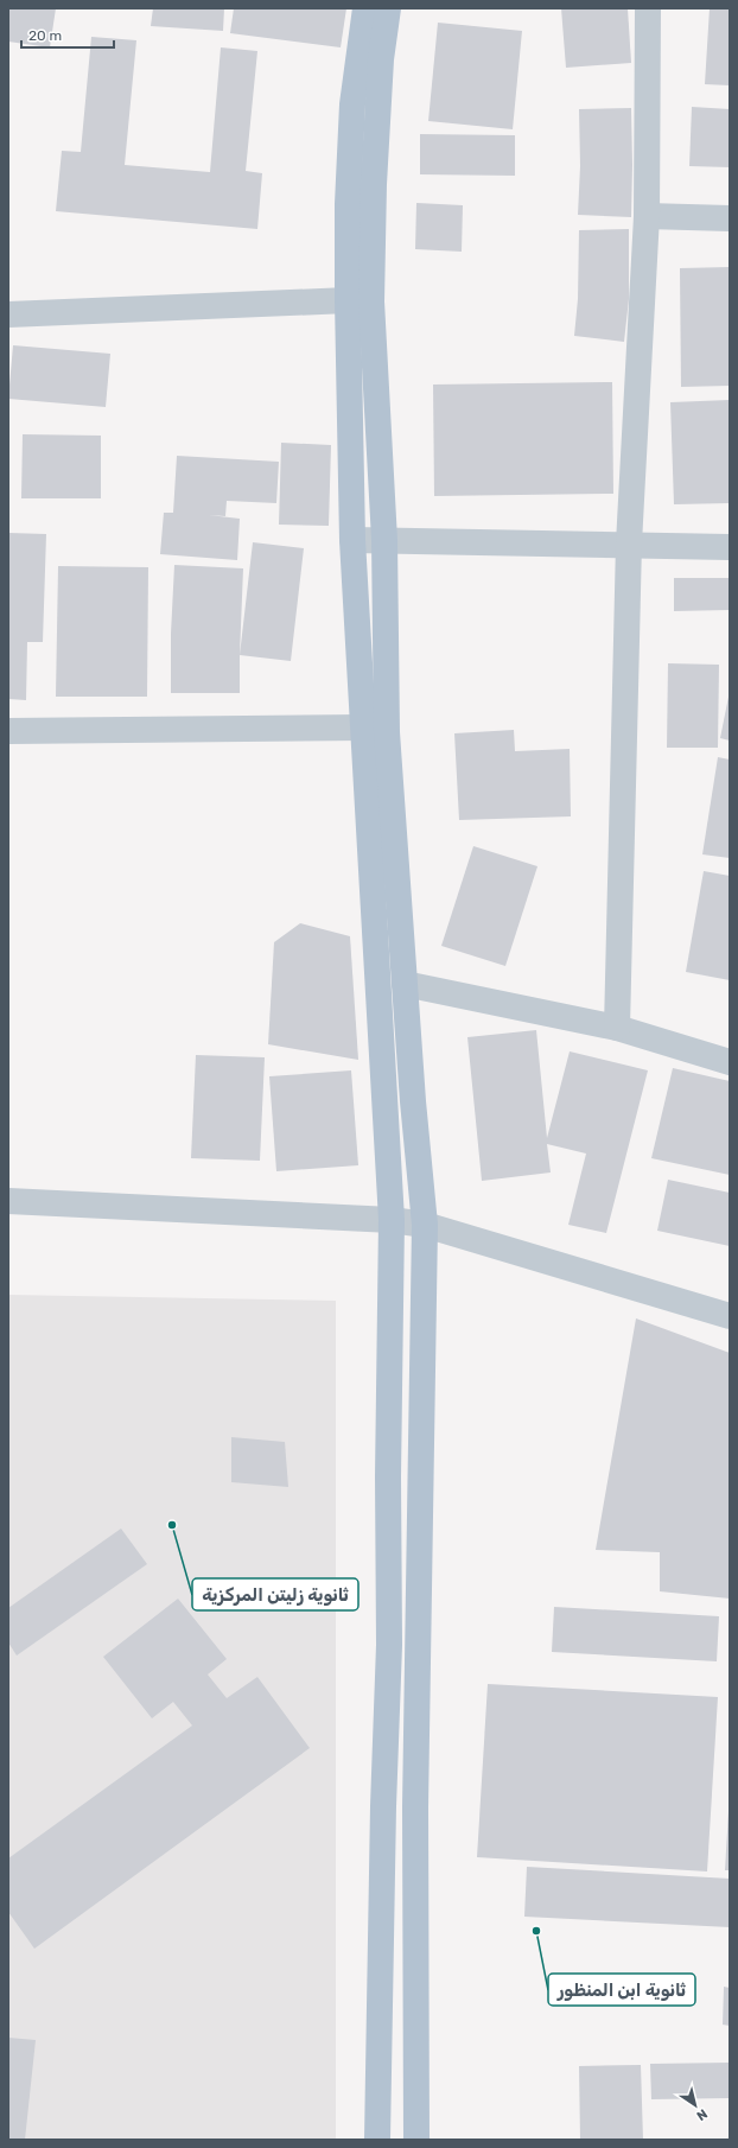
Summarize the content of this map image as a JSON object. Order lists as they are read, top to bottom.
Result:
{
  "places": ["ثانوية زليتن المركزية", "ثانوية ابن المنظور"],
  "scale_bar": "20 m",
  "north": "bottom right"
}
